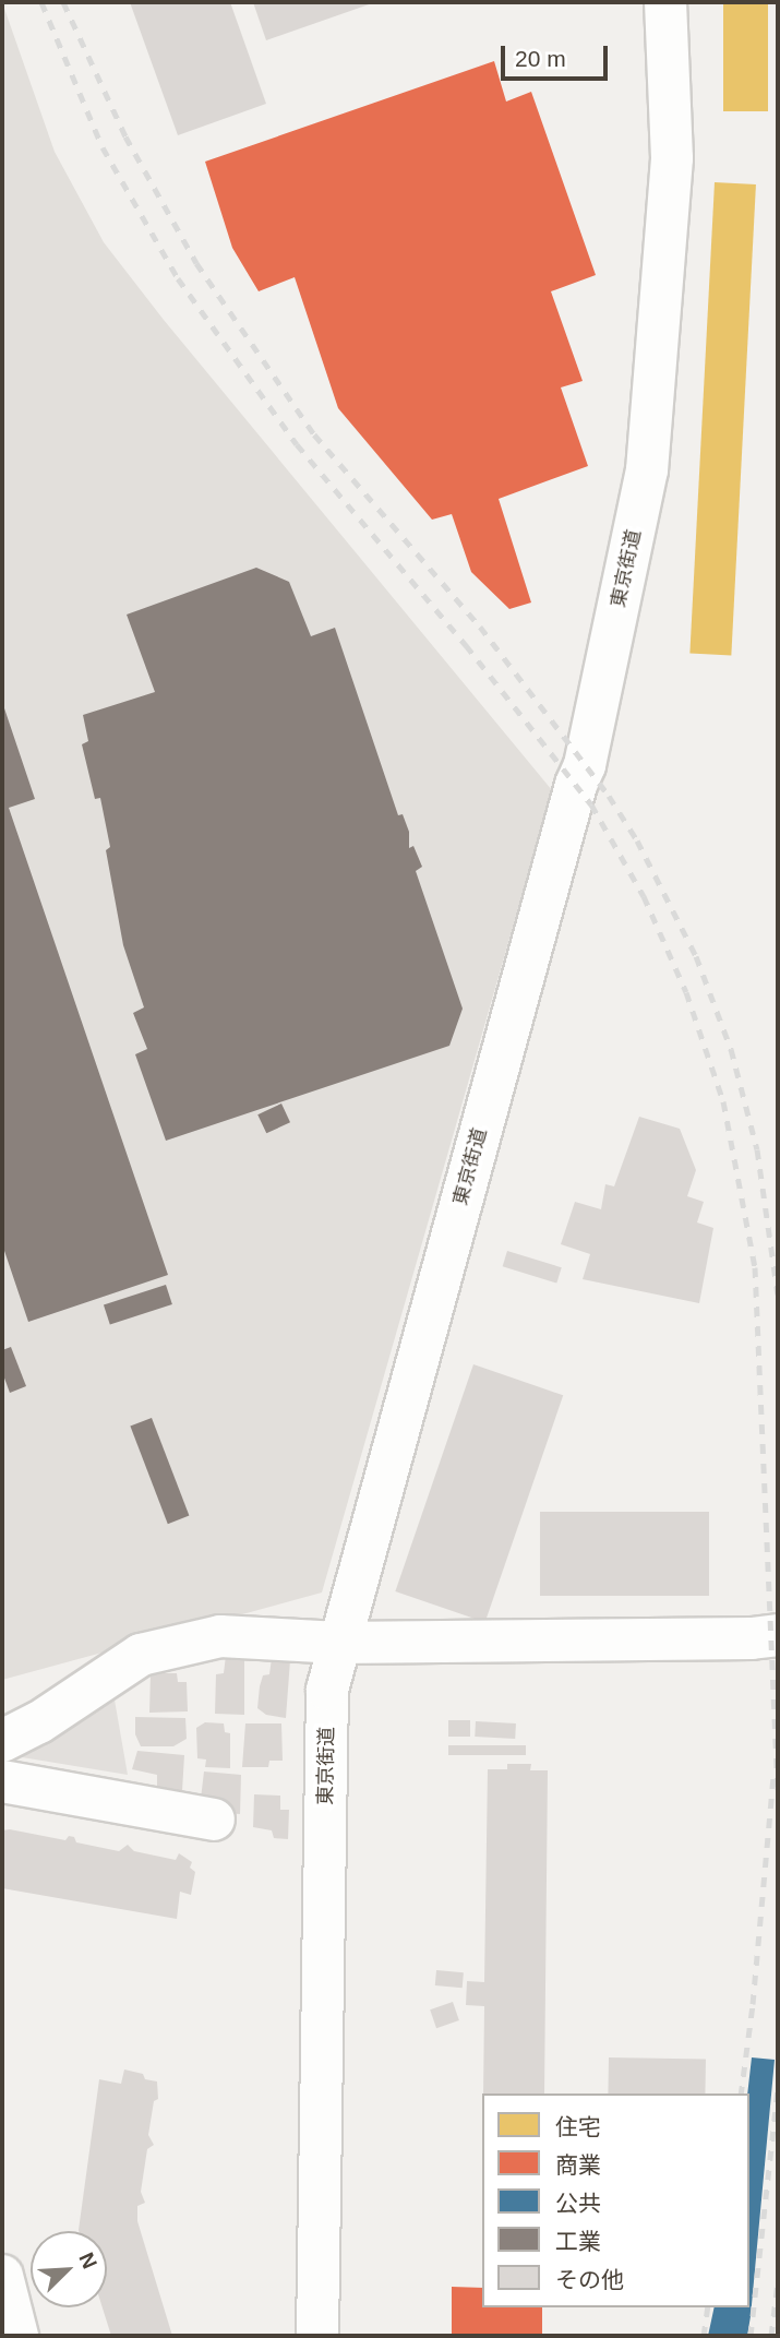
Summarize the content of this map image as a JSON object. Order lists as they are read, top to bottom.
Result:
{
  "streets": {
    "street": ["東京街道"]
  },
  "legend": [
    "住宅",
    "商業",
    "公共",
    "工業",
    "その他"
  ],
  "scale_bar": "20 m",
  "north": "top right"
}
